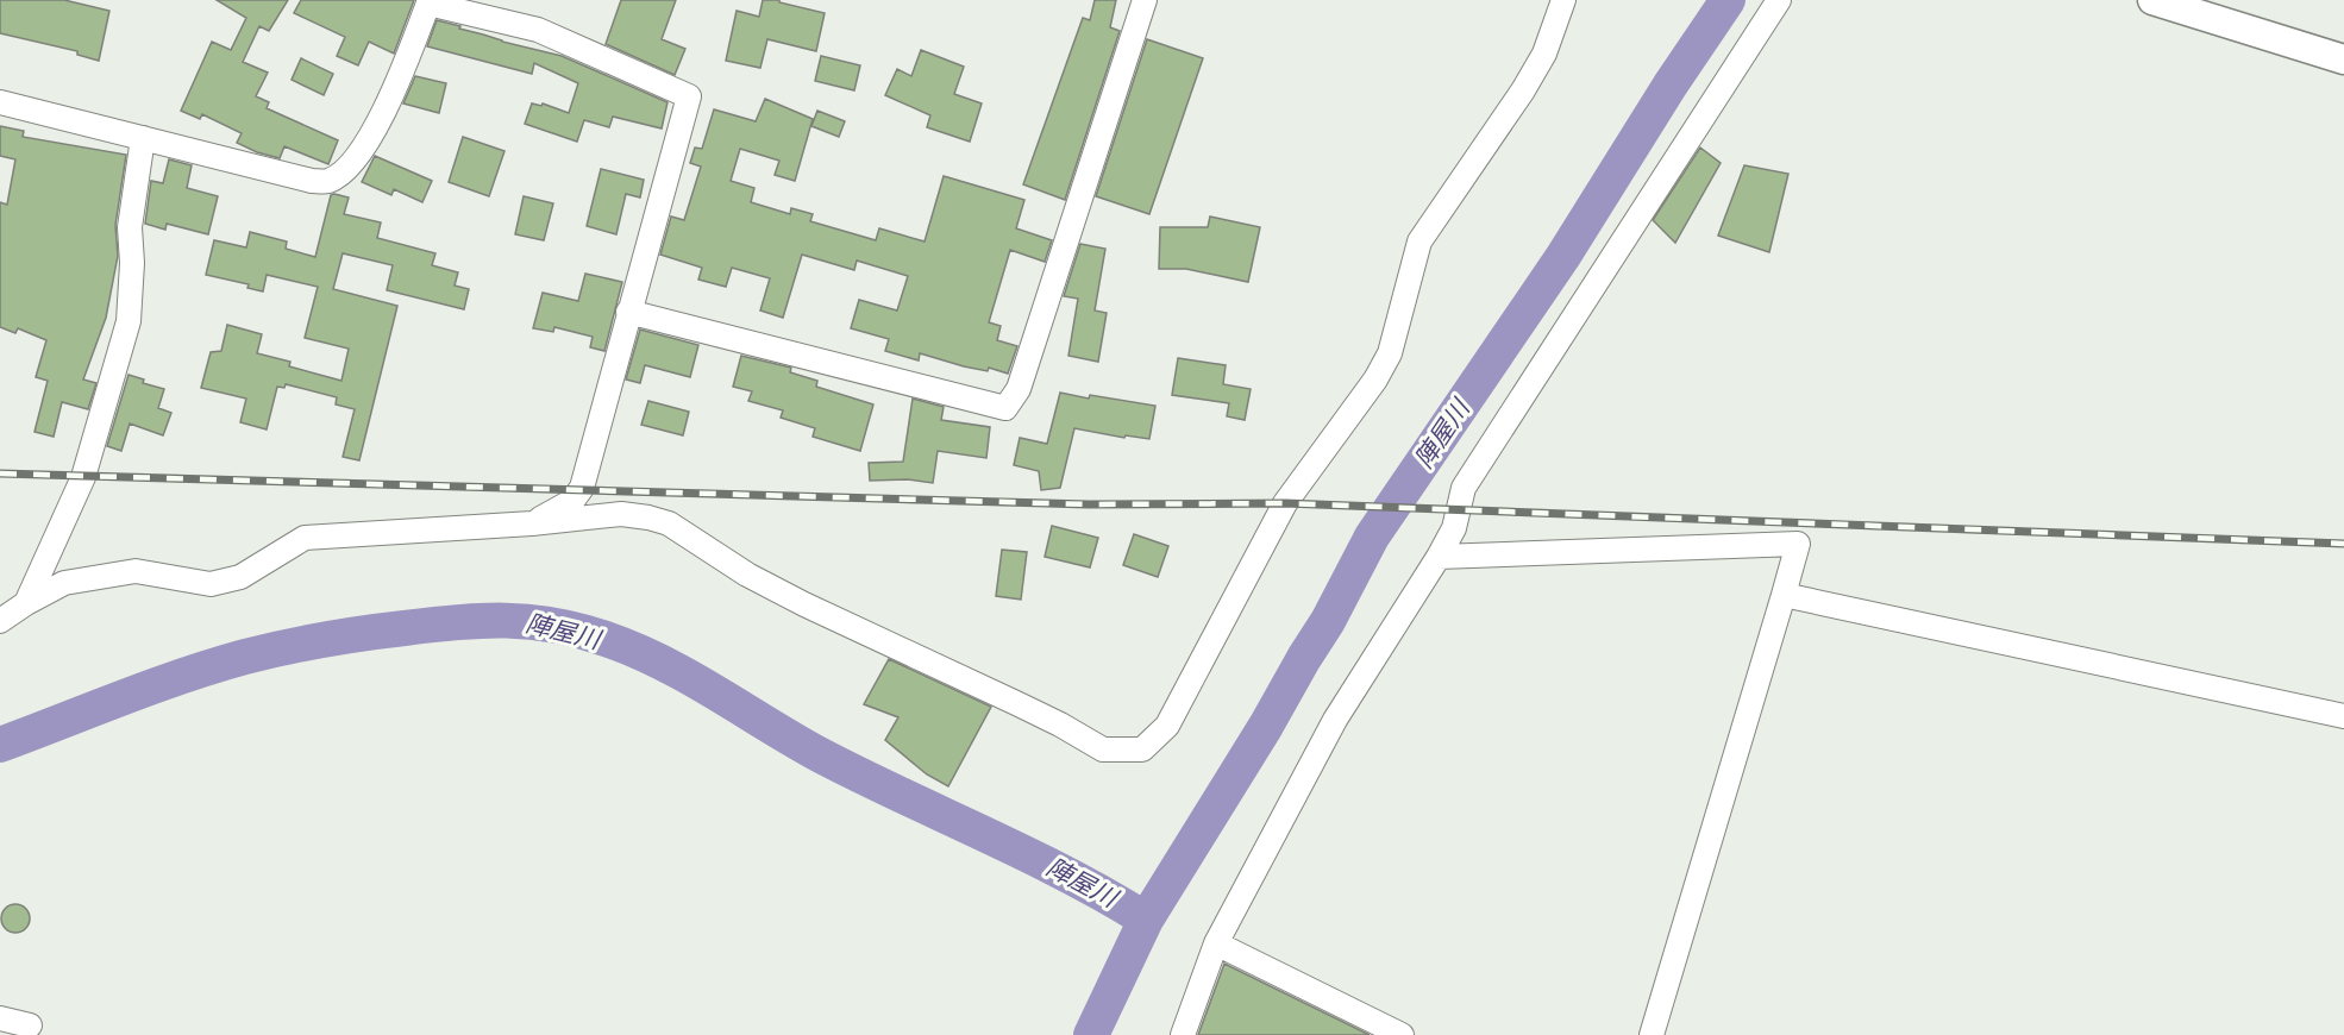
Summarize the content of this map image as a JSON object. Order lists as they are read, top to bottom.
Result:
{
  "water": ["陣屋川"]
}
